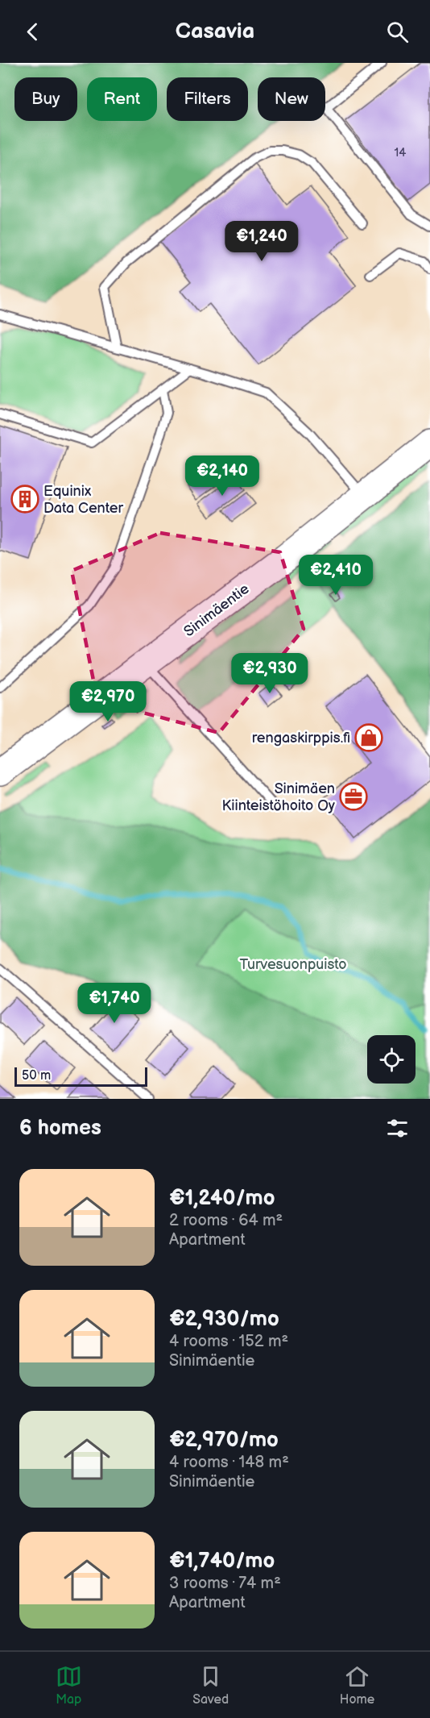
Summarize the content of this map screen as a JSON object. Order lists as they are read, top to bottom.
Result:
{
  "streets": {
    "main road": ["Sinimäentie"]
  },
  "parks": ["Turvesuonpuisto"],
  "places": {
    "building": ["Equinix Data Center"],
    "shop": ["rengaskirppis.fi"],
    "office": ["Sinimäen Kiinteistöhoito Oy"]
  },
  "house_numbers": ["14"],
  "scale_bar": "50 m",
  "page": {
    "header": "Casavia",
    "chip": [
      "Buy",
      "Rent",
      "Filters",
      "New"
    ],
    "price": [
      "€1,240",
      "€2,140",
      "€2,410",
      "€2,930",
      "€2,970",
      "€1,740"
    ],
    "scale": "50 m",
    "heading": "6 homes",
    "list": [
      {
        "name": "€1,240/mo",
        "note": "2 rooms · 64 m² · Apartment"
      },
      {
        "name": "€2,930/mo",
        "note": "4 rooms · 152 m² · Sinimäentie"
      },
      {
        "name": "€2,970/mo",
        "note": "4 rooms · 148 m² · Sinimäentie"
      },
      {
        "name": "€1,740/mo",
        "note": "3 rooms · 74 m² · Apartment"
      }
    ],
    "tabs": ["Map", "Saved", "Home"]
  }
}
